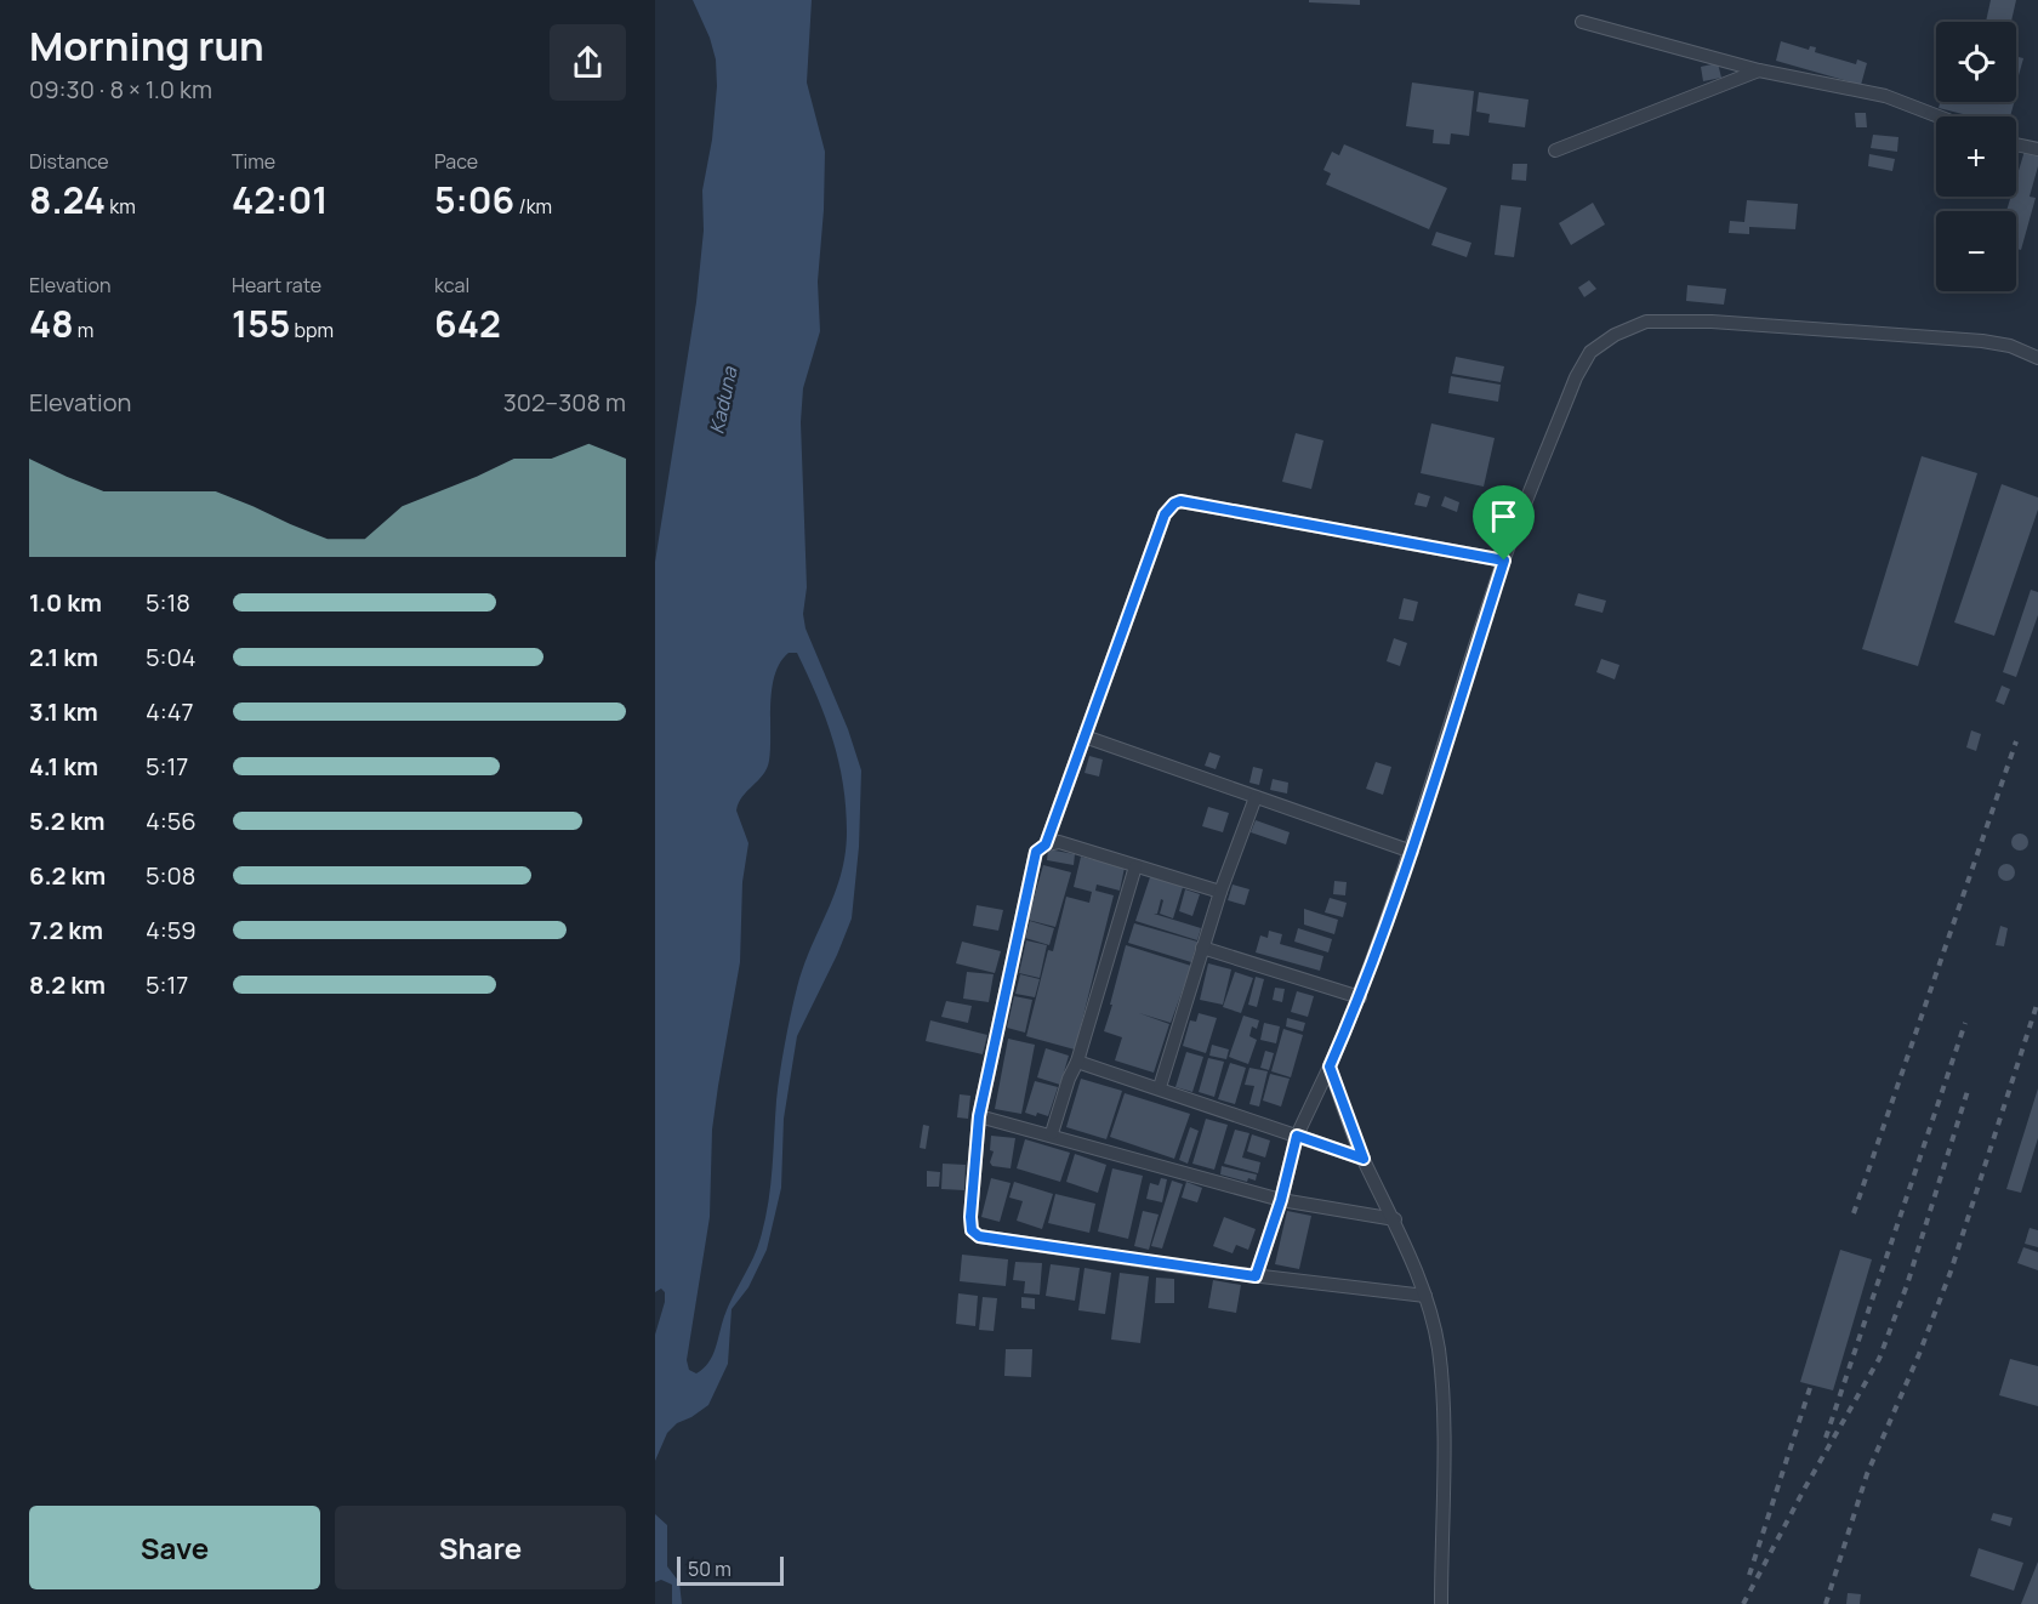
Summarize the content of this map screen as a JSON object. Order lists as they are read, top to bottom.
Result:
{
  "water": ["Kaduna"],
  "scale_bar": "50 m",
  "page": {
    "heading": ["Morning run", "09:30 · 8 × 1.0 km"],
    "map_buttons": ["+", "−"],
    "stats": [
      ["Distance", "8.24 km"],
      ["Time", "42:01"],
      ["Pace", "5:06 /km"],
      ["Elevation", "48 m"],
      ["Heart rate", "155 bpm"],
      ["kcal", "642"]
    ],
    "chart": ["Elevation", "302–308 m"],
    "list": [
      {
        "name": "1.0 km",
        "note": "5:18"
      },
      {
        "name": "2.1 km",
        "note": "5:04"
      },
      {
        "name": "3.1 km",
        "note": "4:47"
      },
      {
        "name": "4.1 km",
        "note": "5:17"
      },
      {
        "name": "5.2 km",
        "note": "4:56"
      },
      {
        "name": "6.2 km",
        "note": "5:08"
      },
      {
        "name": "7.2 km",
        "note": "4:59"
      },
      {
        "name": "8.2 km",
        "note": "5:17"
      }
    ],
    "buttons": ["Save", "Share"],
    "scale": "50 m"
  }
}
